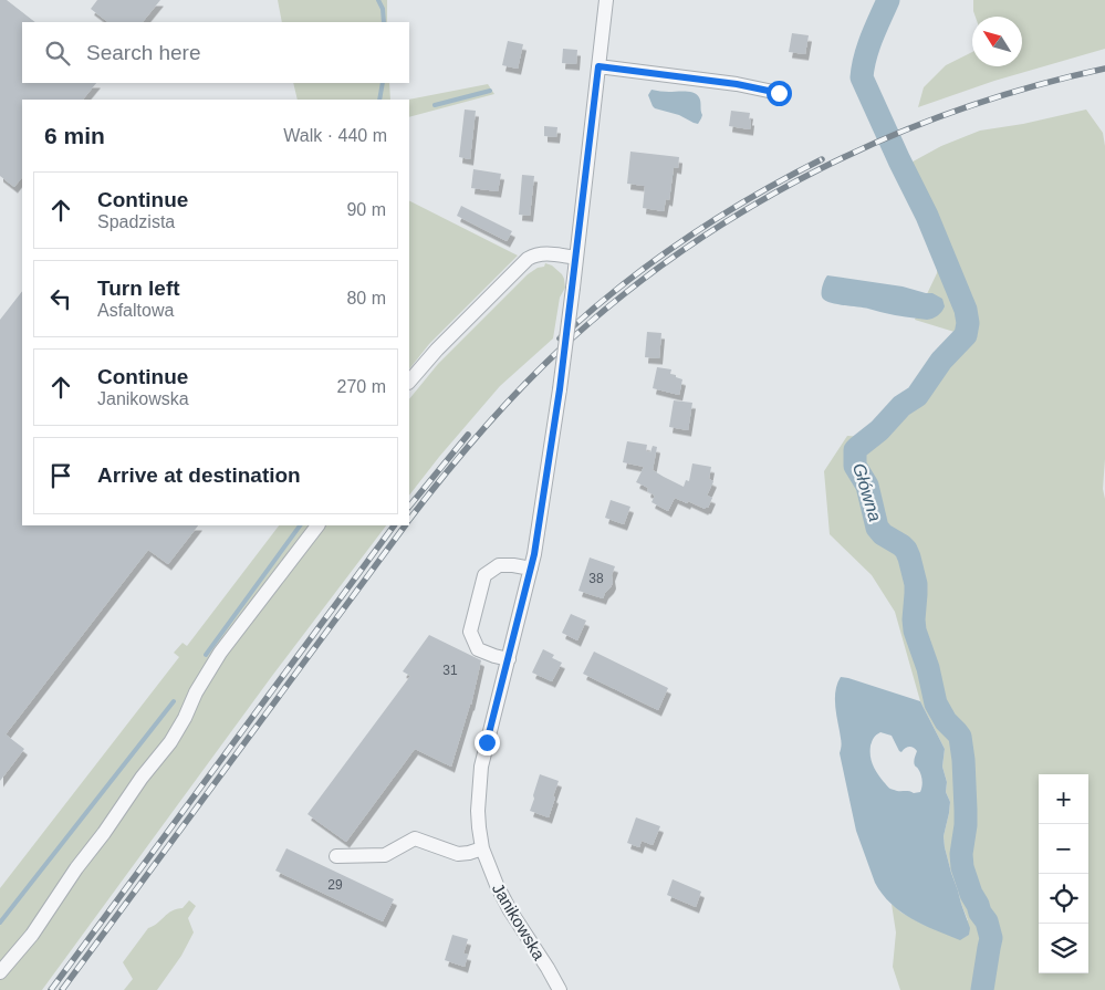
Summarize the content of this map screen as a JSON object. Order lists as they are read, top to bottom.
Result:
{
  "streets": {
    "street": ["Janikowska"]
  },
  "water": ["Główna"],
  "house_numbers": ["38", "31", "29"],
  "north": "top left",
  "page": {
    "search": "Search here",
    "heading": ["6 min", "Walk · 440 m"],
    "list": [
      ["Continue", "Spadzista", "90 m"],
      ["Turn left", "Asfaltowa", "80 m"],
      ["Continue", "Janikowska", "270 m"],
      "Arrive at destination"
    ],
    "map_buttons": ["+", "−"]
  }
}
